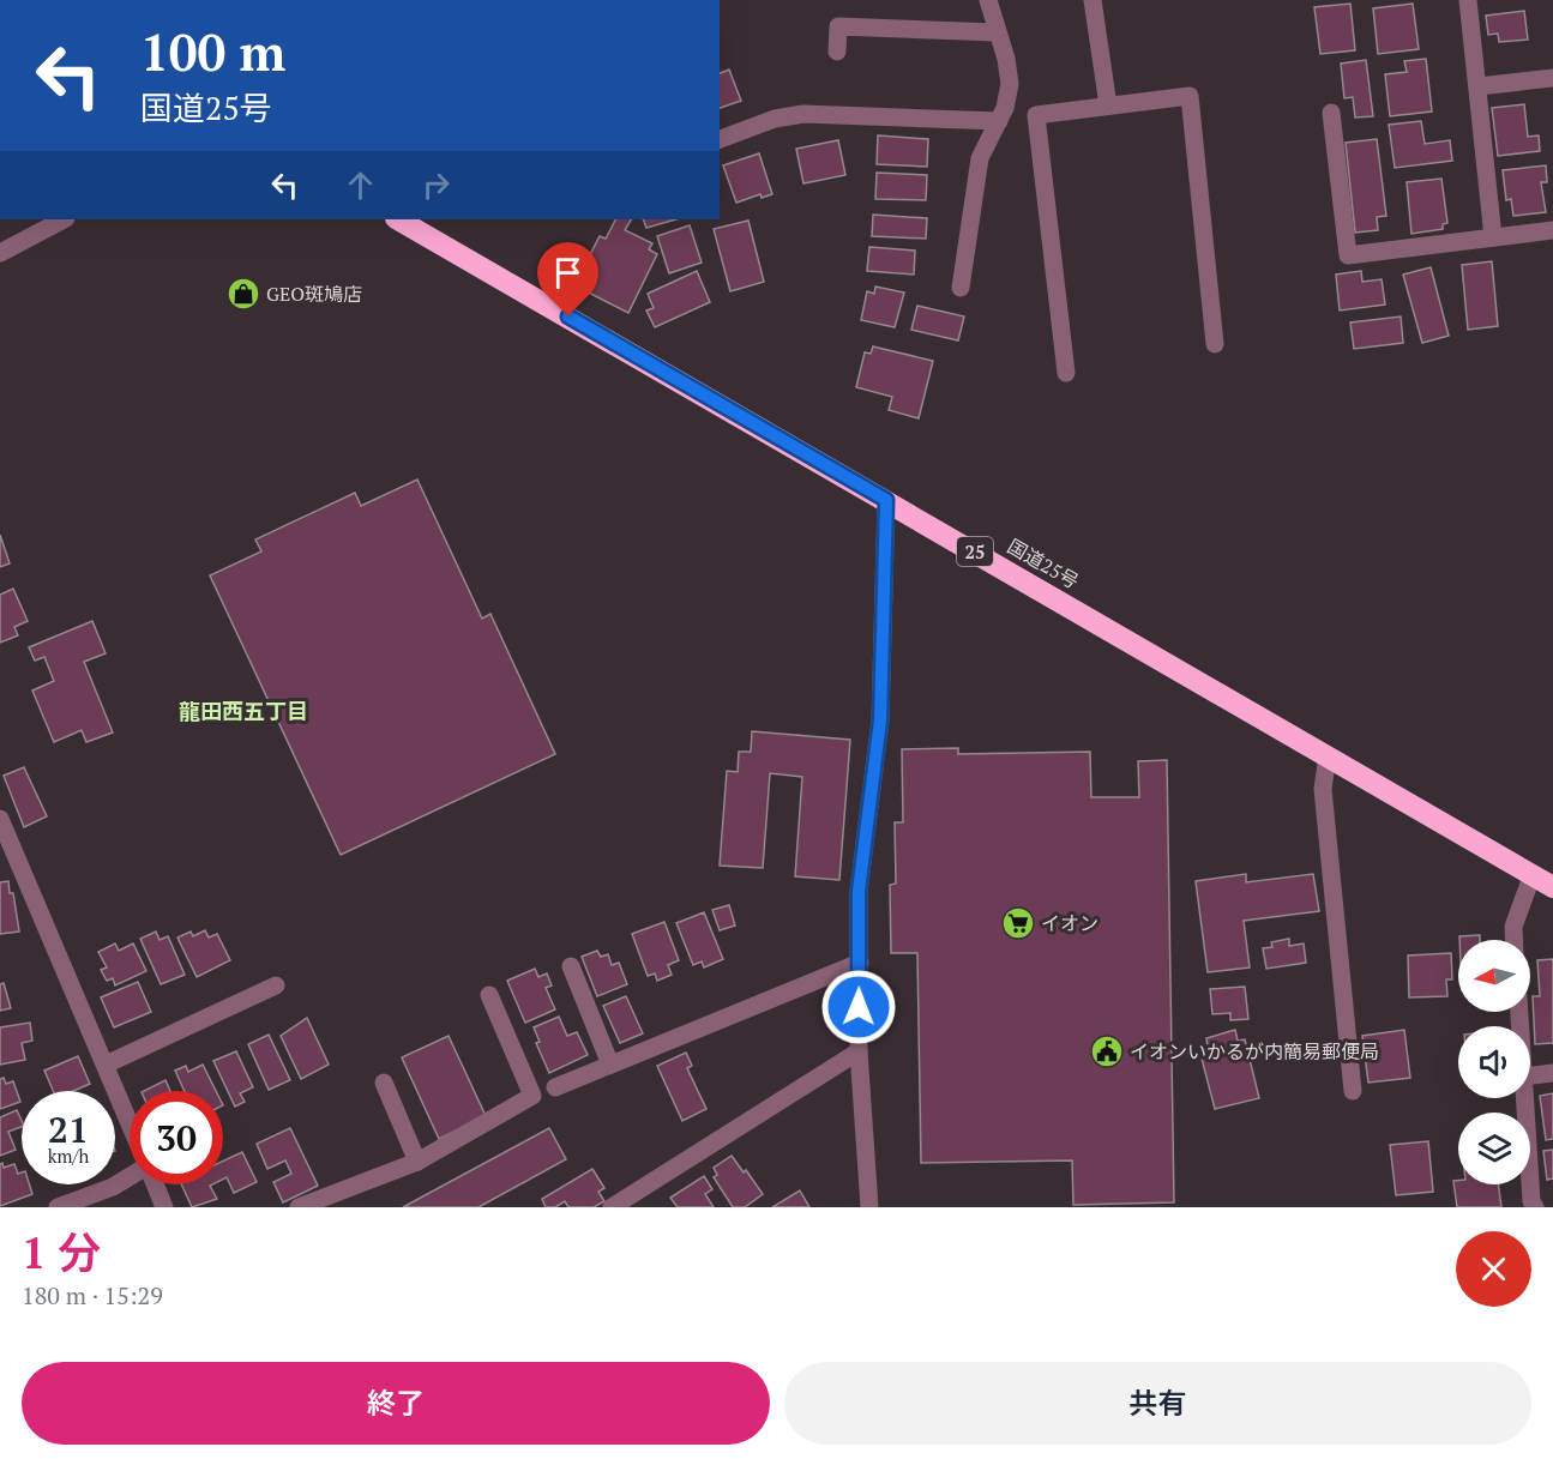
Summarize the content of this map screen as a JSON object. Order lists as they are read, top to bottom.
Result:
{
  "streets": {
    "highway": ["25", "国道25号"]
  },
  "districts": ["龍田西五丁目"],
  "places": {
    "shop": ["GEO斑鳩店"],
    "supermarket": ["イオン"],
    "public building": ["イオンいかるが内簡易郵便局"]
  },
  "north": "left",
  "page": {
    "turn": ["100 m", "国道25号"],
    "speed": "21 km/h",
    "limit": "30",
    "heading": ["1 分", "180 m · 15:29"],
    "buttons": ["終了", "共有"]
  }
}
